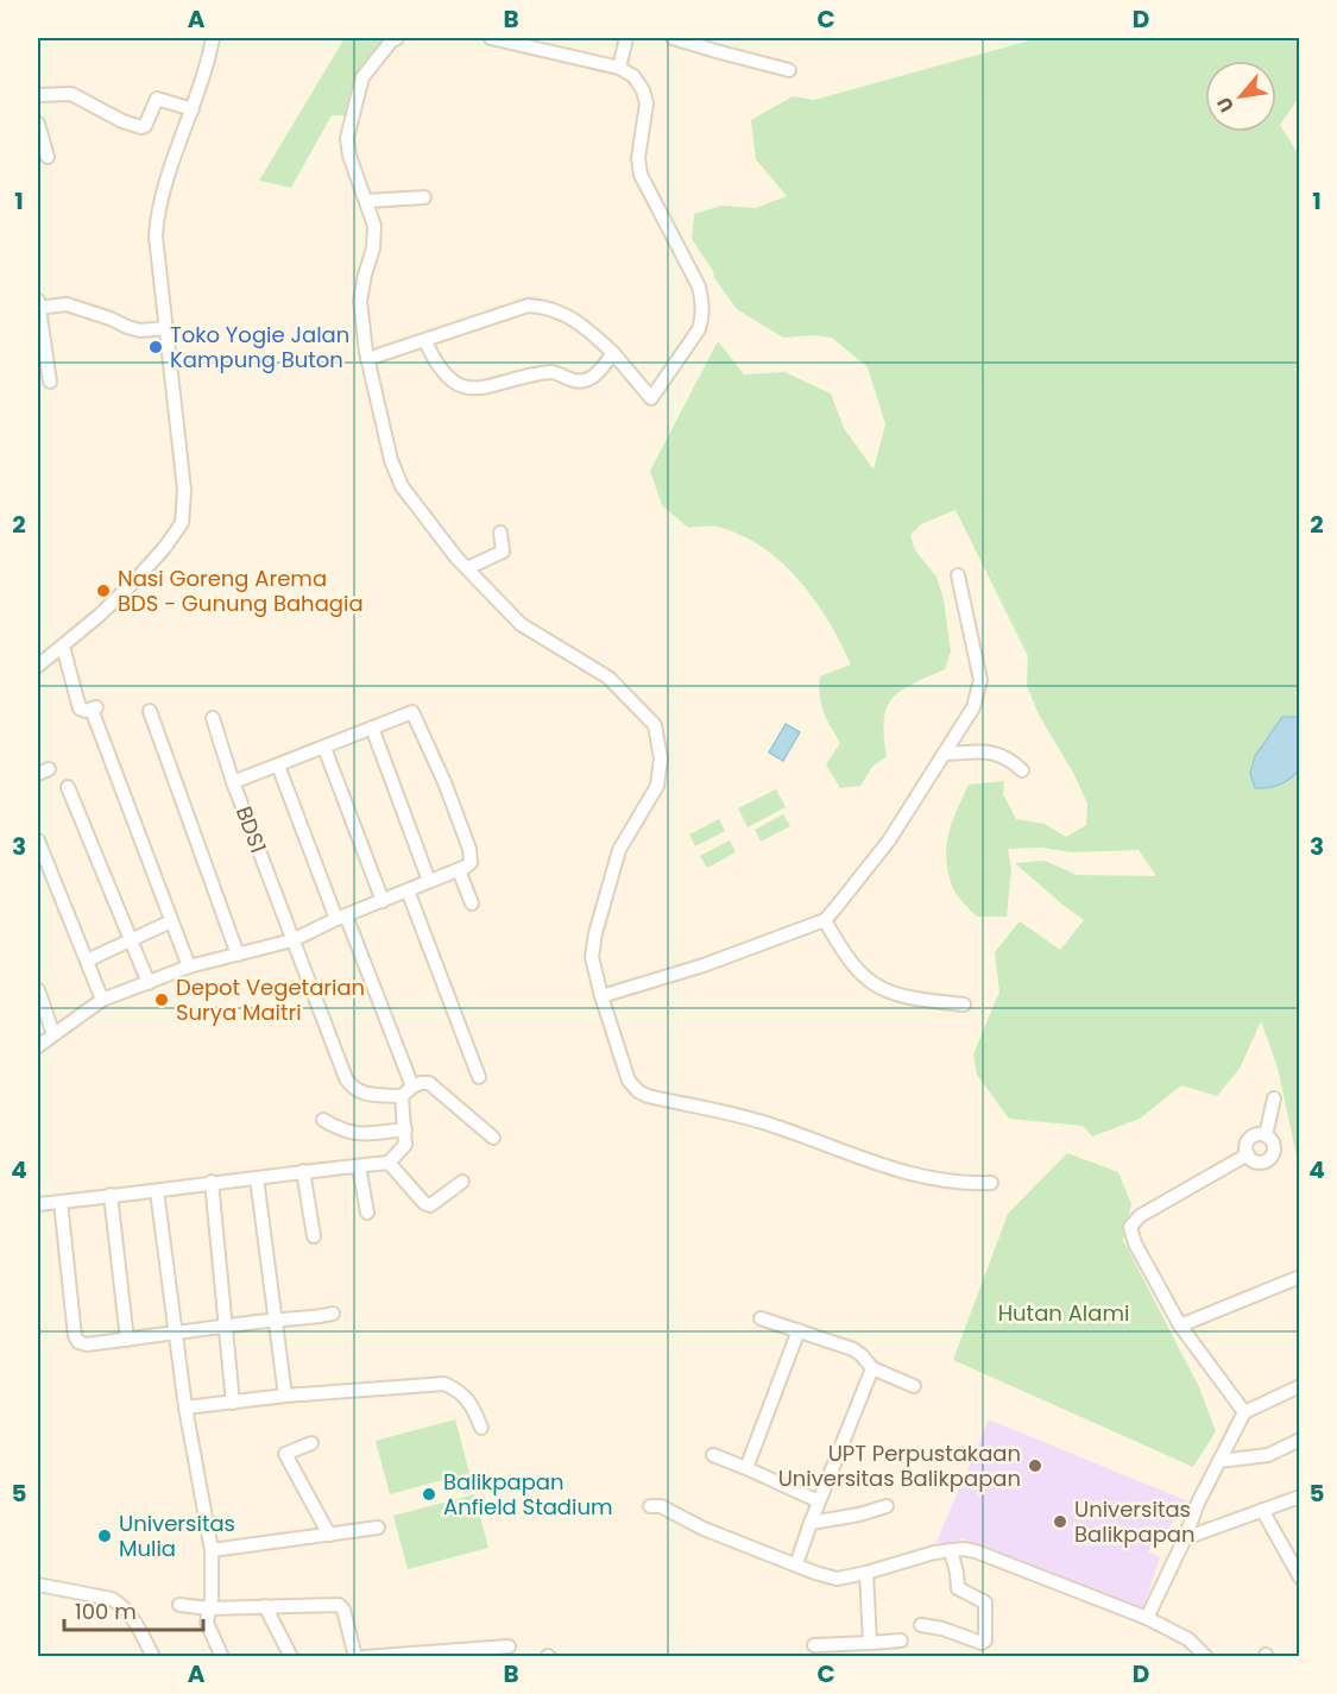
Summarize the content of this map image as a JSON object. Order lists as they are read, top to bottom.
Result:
{
  "streets": {
    "street": ["BDS1"]
  },
  "parks": ["Hutan Alami"],
  "places": [
    "Toko Yogie Jalan Kampung Buton",
    "Nasi Goreng Arema BDS - Gunung Bahagia",
    "Depot Vegetarian Surya Maitri",
    "UPT Perpustakaan Universitas Balikpapan",
    "Balikpapan Anfield Stadium",
    "Universitas Balikpapan",
    "Universitas Mulia"
  ],
  "scale_bar": "100 m",
  "north": "bottom left",
  "grid": {
    "columns": [
      "A",
      "B",
      "C",
      "D"
    ],
    "rows": [
      "1",
      "2",
      "3",
      "4",
      "5"
    ]
  }
}
